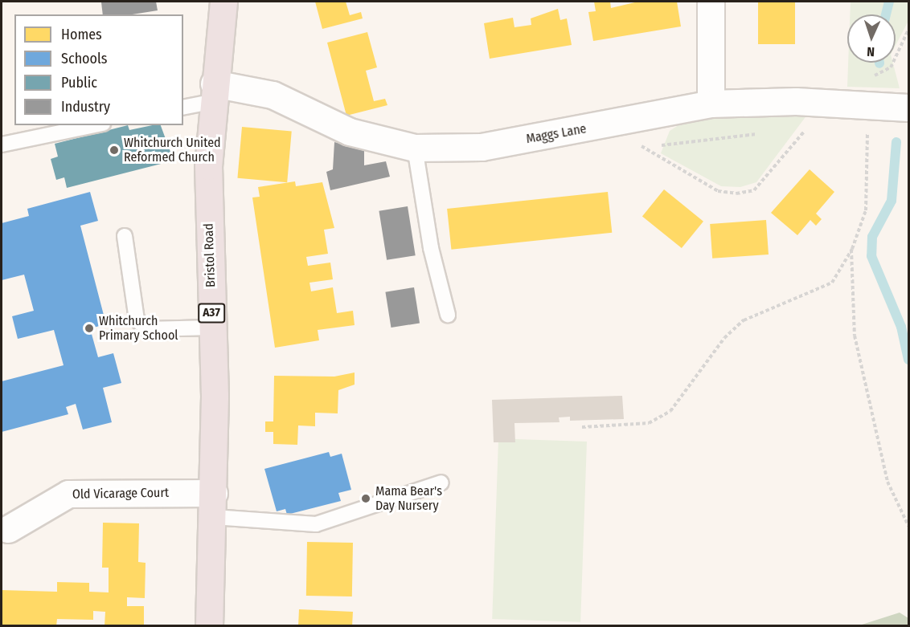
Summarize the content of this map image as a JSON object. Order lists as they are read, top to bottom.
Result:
{
  "streets": {
    "highway": ["Bristol Road", "A37"],
    "street": ["Maggs Lane", "Old Vicarage Court"]
  },
  "crossings": [
    ["Maggs Lane", "Bristol Road"],
    ["Bristol Road", "Old Vicarage Court"]
  ],
  "places": ["Whitchurch United Reformed Church", "Whitchurch Primary School", "Mama Bear's Day Nursery"],
  "legend": [
    "Homes",
    "Schools",
    "Public",
    "Industry"
  ],
  "north": "bottom"
}
